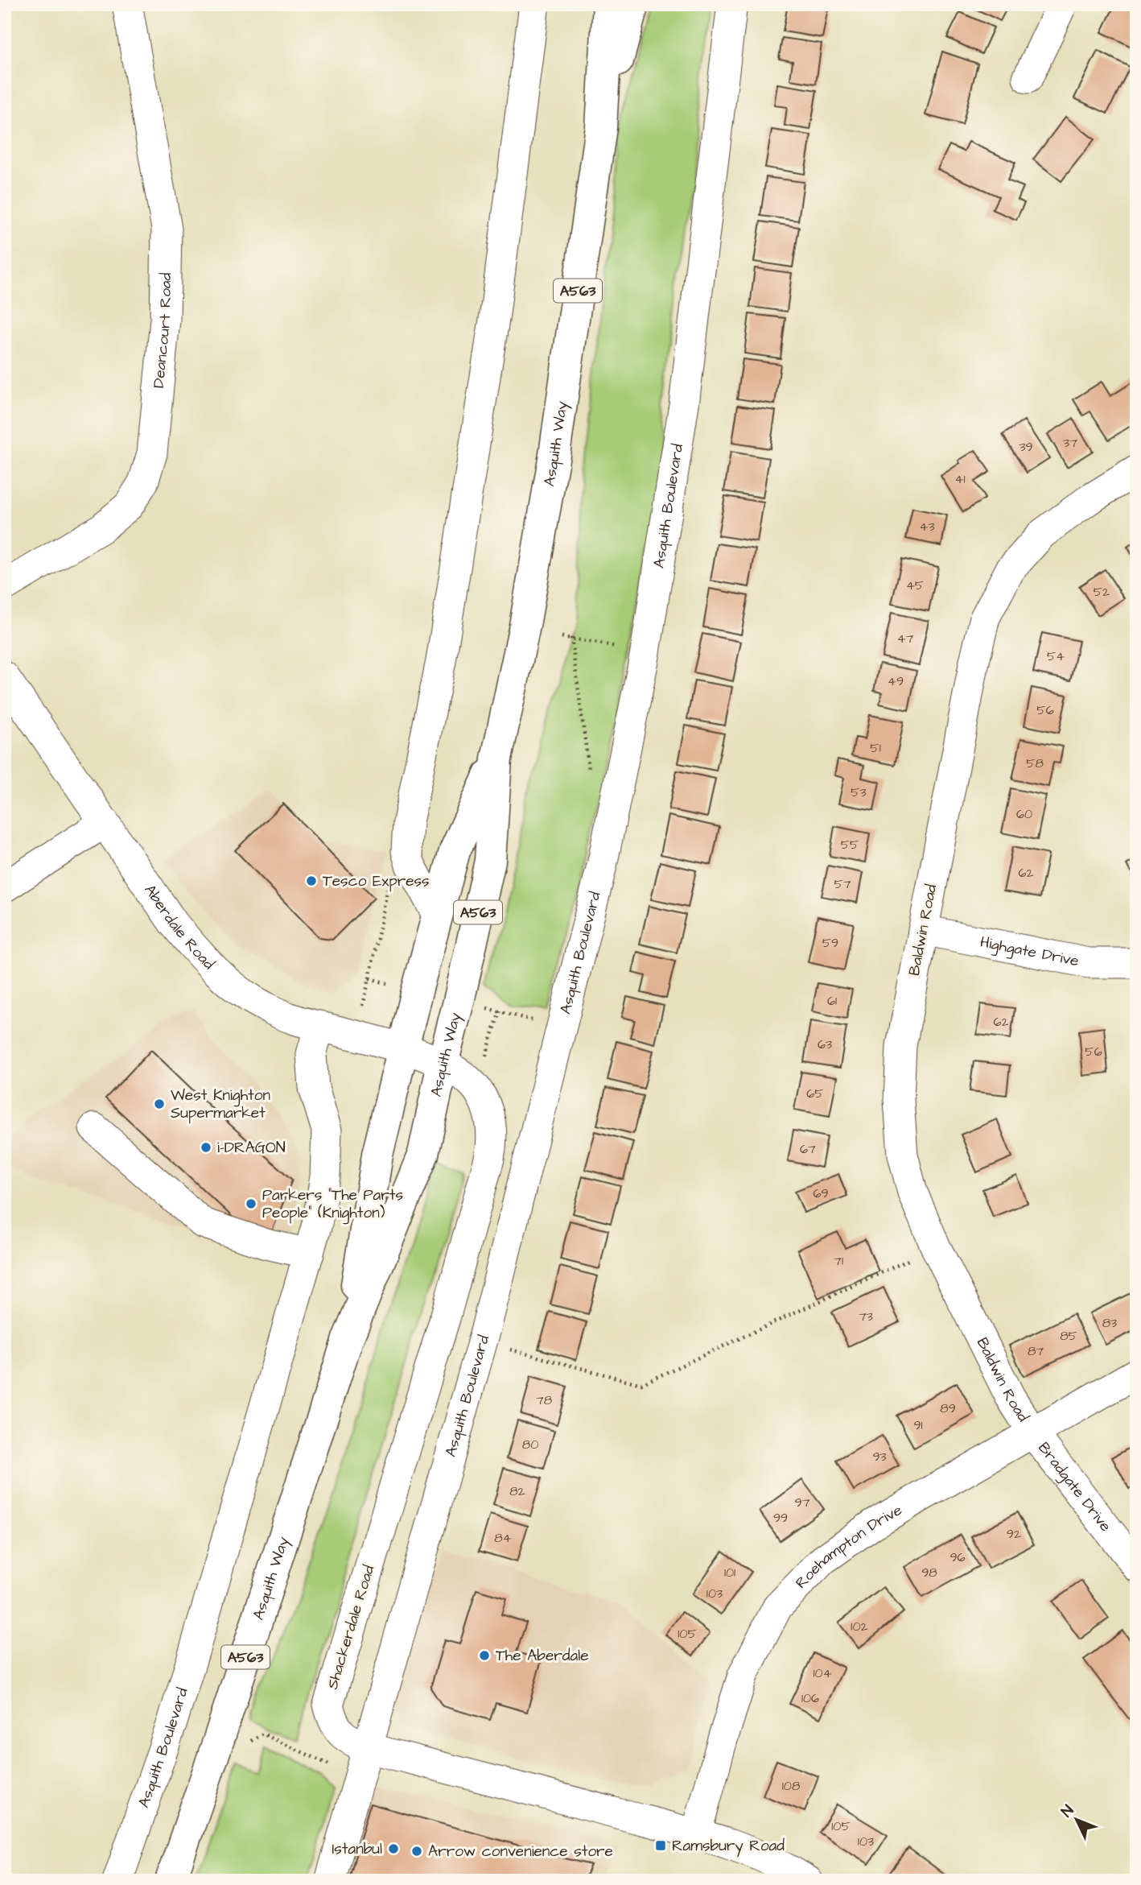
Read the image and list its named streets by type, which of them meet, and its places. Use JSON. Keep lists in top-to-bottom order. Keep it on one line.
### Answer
{"streets":{"highway":["A563","Asquith Way"],"street":["Deancourt Road","Asquith Boulevard","Aberdale Road","Baldwin Road","Highgate Drive","Bradgate Drive","Roehampton Drive","Shackerdale Road"]},"crossings":[["Asquith Way","Aberdale Road"],["Asquith Way","Shackerdale Road"],["Asquith Boulevard","Aberdale Road"],["Asquith Boulevard","Shackerdale Road"],["Aberdale Road","Shackerdale Road"],["Baldwin Road","Highgate Drive"],["Baldwin Road","Bradgate Drive"],["Baldwin Road","Roehampton Drive"],["Bradgate Drive","Roehampton Drive"],["Roehampton Drive","Shackerdale Road"]],"places":{"other":["Tesco Express","West Knighton Supermarket","i-DRAGON","Parkers \"The Parts People\" (Knighton)","The Aberdale","Istanbul","Arrow convenience store"],"transit":["Ramsbury Road"]},"house_numbers":["37","39","41","43","45","52","47","54","49","56","51","58","53","60","55","62","57","59","61","62","63","56","65","67","69","71","73","83","85","87","78","89","91","80","93","82","97","99","92","84","96","101","98","103","102","105","104","106","108","105","103"],"north":"top left"}
